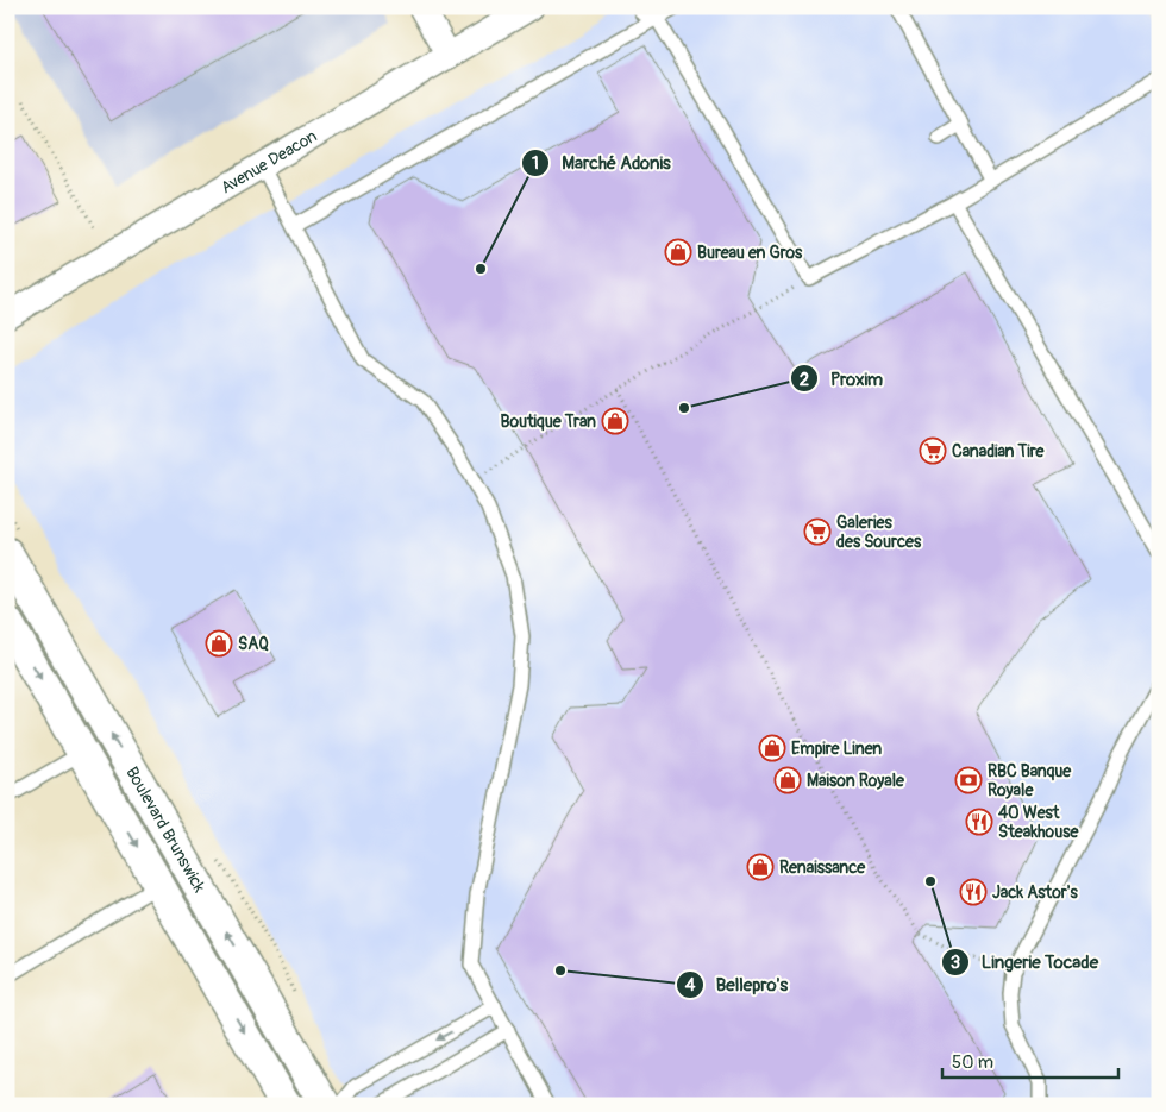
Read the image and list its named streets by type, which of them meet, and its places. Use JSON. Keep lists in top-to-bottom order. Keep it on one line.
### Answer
{"streets":{"street":["Avenue Deacon","Boulevard Brunswick"]},"places":{"shop":["Bureau en Gros","Boutique Tran","SAQ","Empire Linen","Maison Royale","Renaissance"],"other":["Marché Adonis","Proxim","Lingerie Tocade","Bellepro's"],"supermarket":["Canadian Tire","Galeries des Sources"],"bank":["RBC Banque Royale"],"restaurant":["40 West Steakhouse","Jack Astor's"]},"scale_bar":"50 m"}
